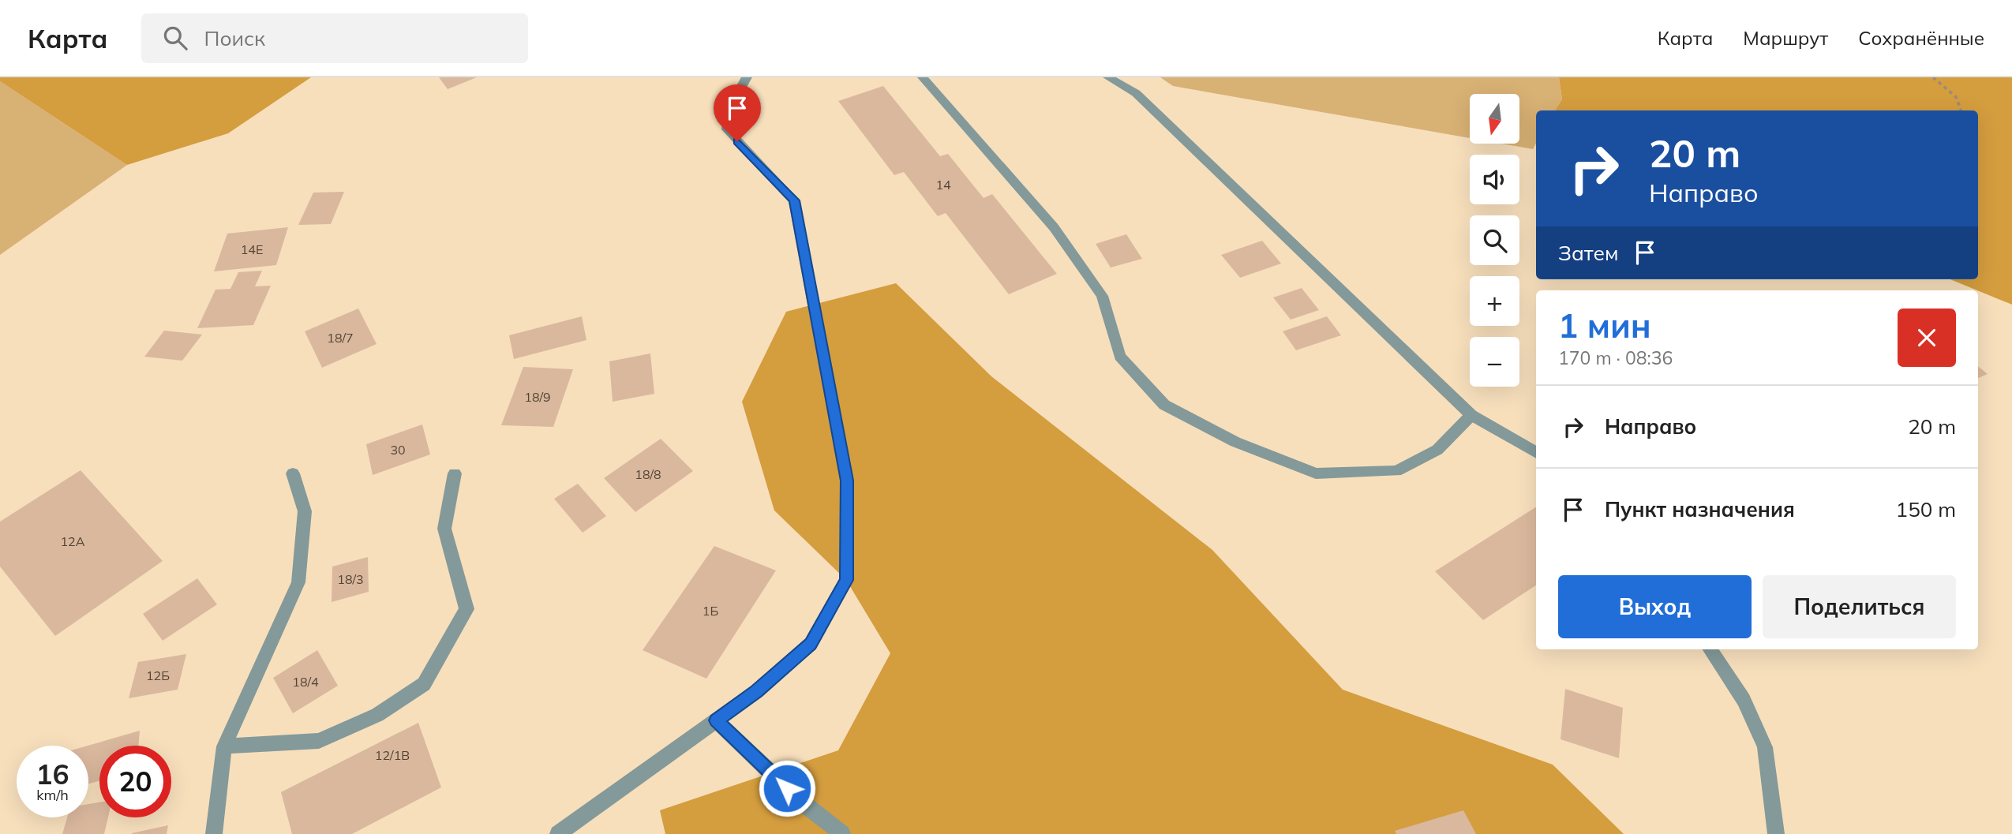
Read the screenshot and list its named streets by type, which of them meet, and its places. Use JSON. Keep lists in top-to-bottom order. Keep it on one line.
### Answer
{"house_numbers":["14","14Е","18/7","18/9","30","18/8","12А","18/3","1Б","12Б","18/4","12/1В"],"north":"bottom","page":{"header":"Карта","search":"Поиск","nav":["Карта","Маршрут","Сохранённые"],"map_buttons":["+","−"],"turn":["20 m","Направо"],"then":"Затем","heading":["1 мин","170 m · 08:36"],"list":[{"name":"Направо","value":"20 m"},{"name":"Пункт назначения","value":"150 m"}],"buttons":["Выход","Поделиться"],"speed":"16 km/h","limit":"20"}}
